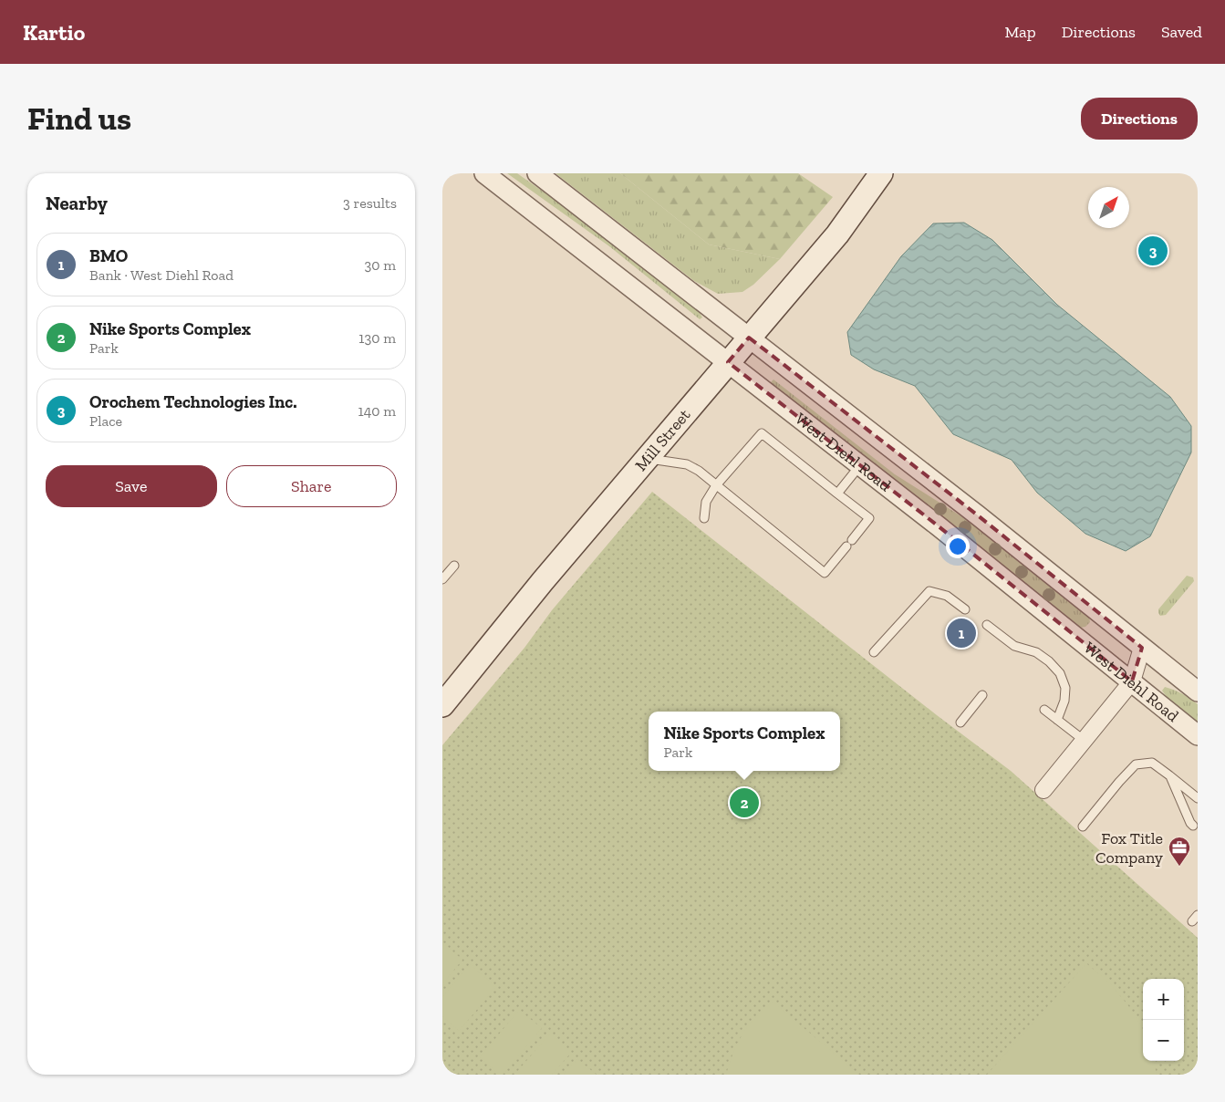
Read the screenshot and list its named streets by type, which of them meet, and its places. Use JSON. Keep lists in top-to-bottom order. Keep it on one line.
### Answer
{"streets":{"main road":["Mill Street"],"street":["West Diehl Road"]},"crossings":[["Mill Street","West Diehl Road"]],"places":{"office":["Fox Title Company"]},"north":"top right","page":{"header":"Kartio","nav":["Map","Directions","Saved"],"buttons":["Directions",["Save","Share"]],"title":"Find us","heading":["Nearby","3 results"],"list":[{"mark":"1","name":"BMO","note":"Bank · West Diehl Road","value":"30 m"},{"mark":"2","name":"Nike Sports Complex","note":"Park","value":"130 m"},{"mark":"3","name":"Orochem Technologies Inc.","note":"Place","value":"140 m"}],"pins":["3","1","2"],"popup":["Nike Sports Complex","Park"],"map_buttons":["+","−"]}}
